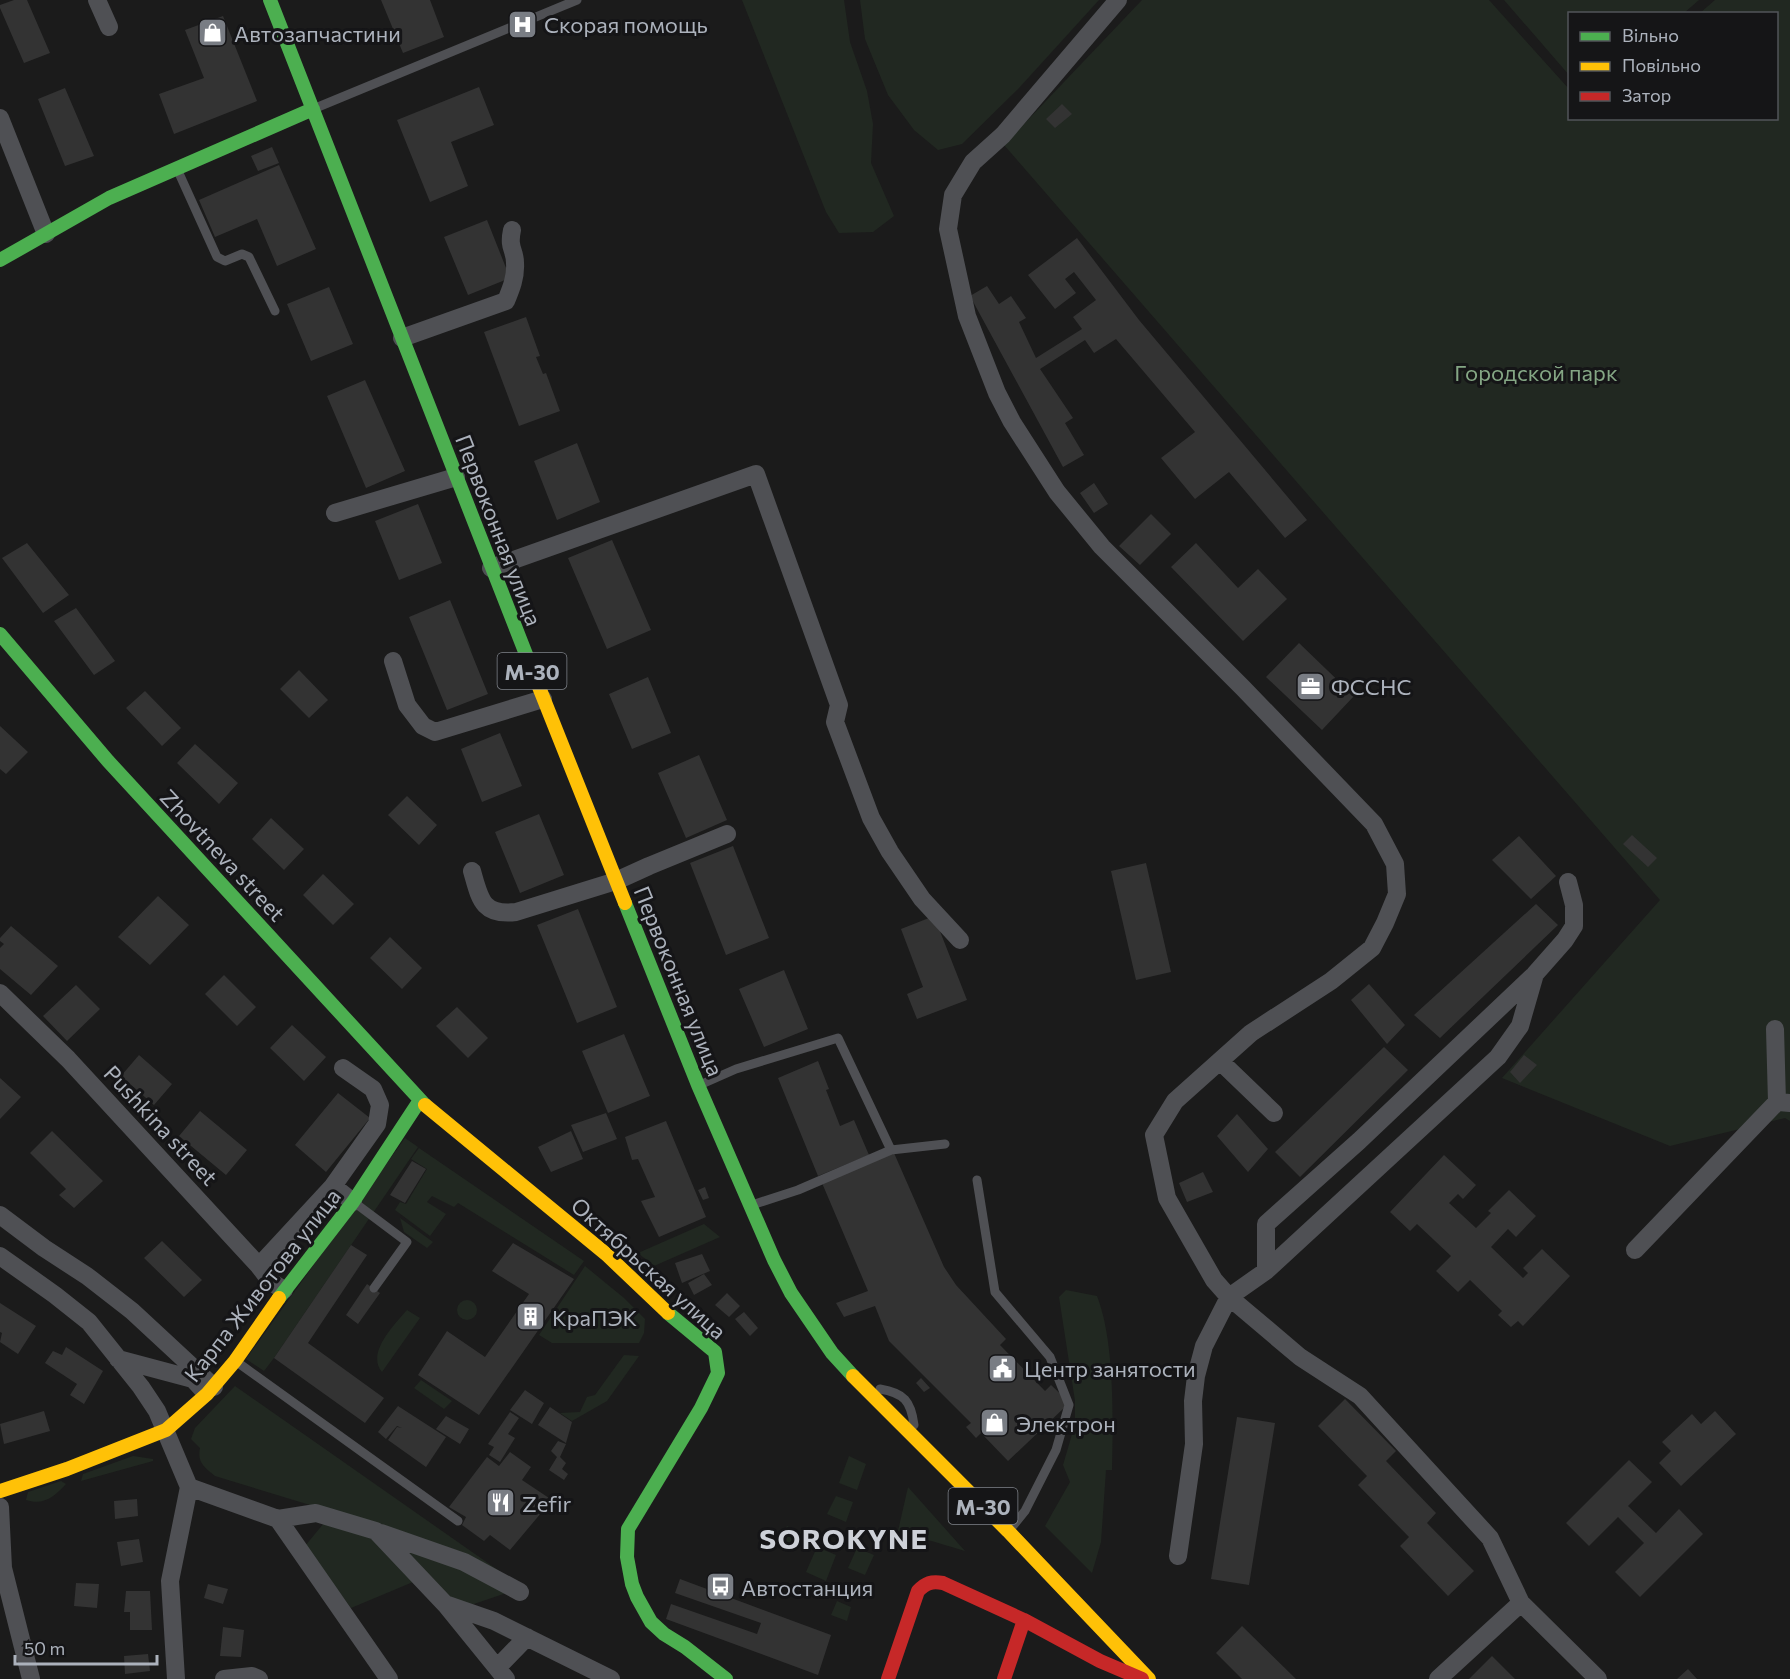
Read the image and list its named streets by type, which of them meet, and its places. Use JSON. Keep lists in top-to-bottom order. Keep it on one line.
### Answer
{"streets":{"main road":["Первоконная улица","М-30","Zhovtneva street","Октябрьская улица","Карпа Животова улица"],"street":["Pushkina street"]},"crossings":[["Первоконная улица","М-30"],["Zhovtneva street","Октябрьская улица"],["Zhovtneva street","Карпа Животова улица"],["Pushkina street","Карпа Животова улица"],["Октябрьская улица","Карпа Животова улица"]],"districts":["SOROKYNE"],"parks":["Городской парк"],"places":{"hospital":["Скорая помощь"],"shop":["Автозапчастини","Электрон"],"office":["ФССНС"],"building":["КраПЭК"],"public building":["Центр занятости"],"restaurant":["Zefir"],"bus stop":["Автостанция"]},"legend":["Вільно","Повільно","Затор"],"scale_bar":"50 m"}
